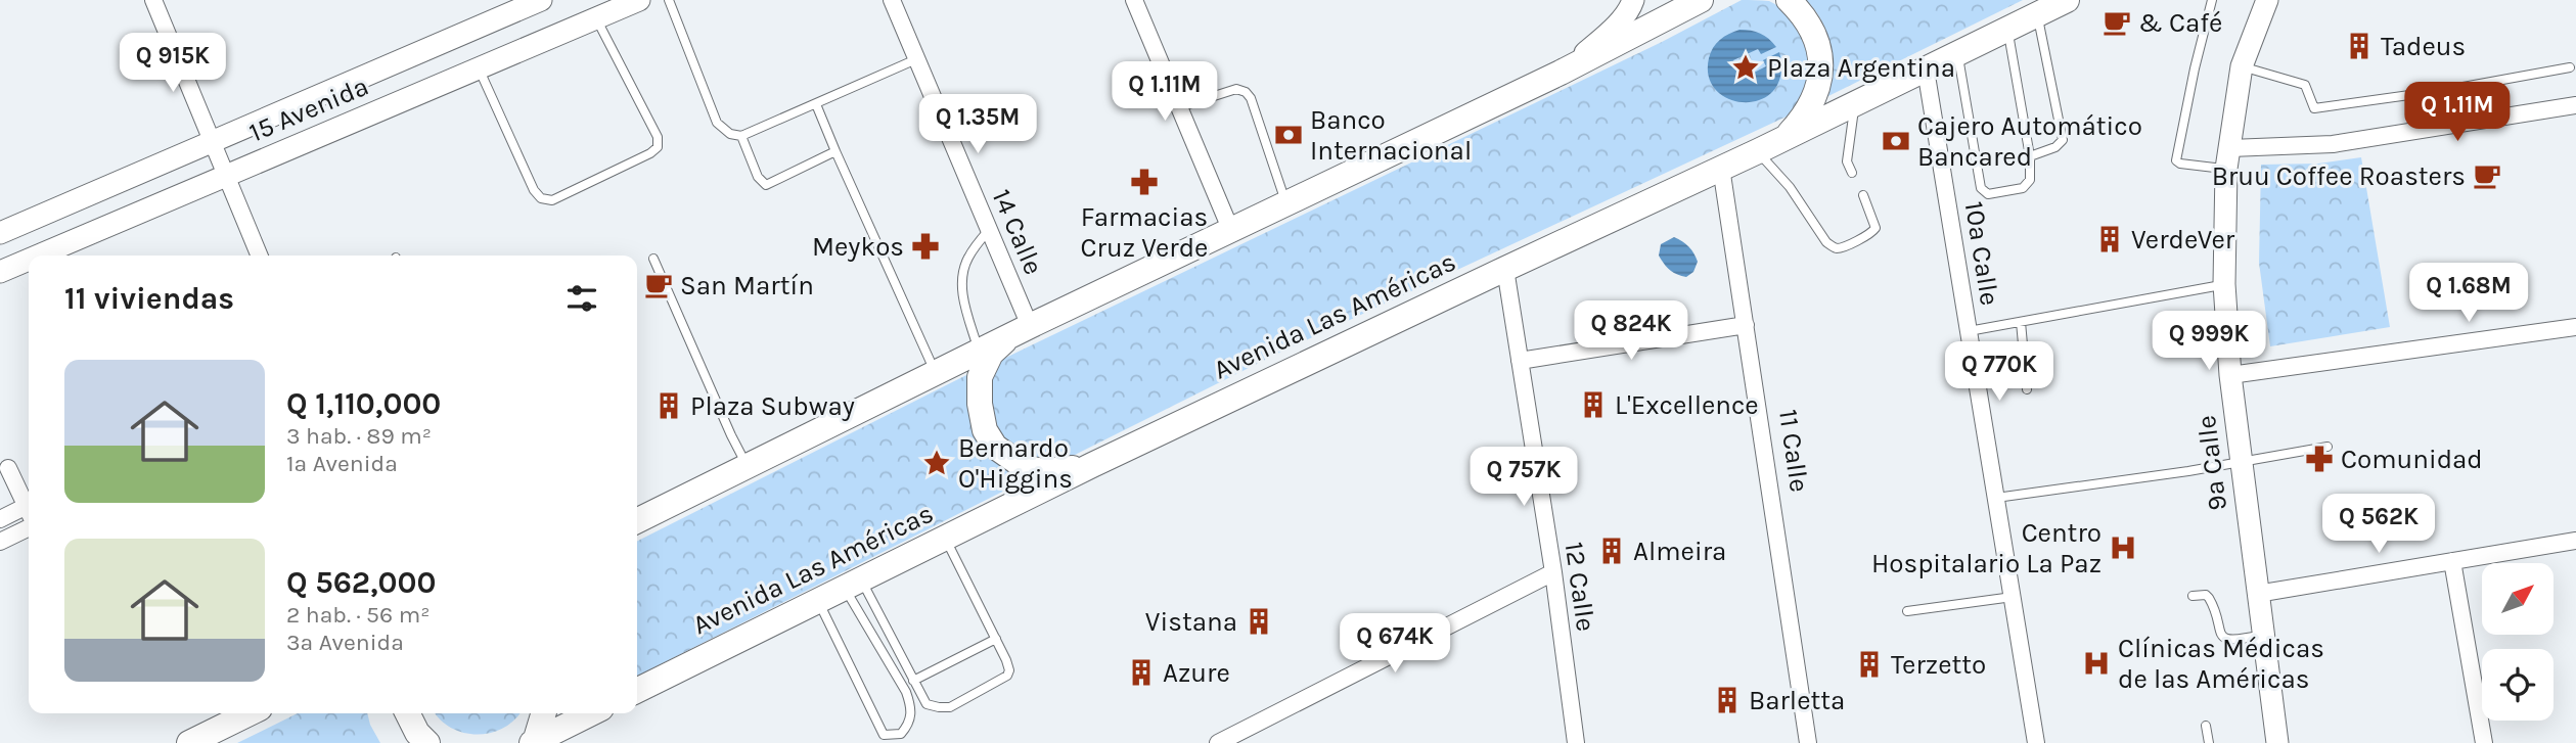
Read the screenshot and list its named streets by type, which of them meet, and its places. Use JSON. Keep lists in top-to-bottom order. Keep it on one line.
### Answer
{"streets":{"main road":["Avenida Las Américas"],"street":["15 Avenida","14 Calle","10a Calle","11 Calle","9a Calle","12 Calle"]},"crossings":[["10a Calle","Avenida Las Américas"],["Avenida Las Américas","11 Calle"],["Avenida Las Américas","12 Calle"]],"places":{"cafe":["& Café","Bruu Coffee Roasters","San Martín"],"building":["Tadeus","VerdeVer","L'Excellence","Plaza Subway","Almeira","Vistana","Terzetto","Azure","Barletta"],"place":["Plaza Argentina","Bernardo O'Higgins"],"bank":["Banco Internacional","Cajero Automático Bancared"],"pharmacy":["Farmacias Cruz Verde","Meykos","Comunidad"],"hospital":["Centro Hospitalario La Paz","Clínicas Médicas de las Américas"]},"north":"top right","page":{"price":["Q 915K","Q 1.11M","Q 1.11M","Q 1.35M","Q 1.68M","Q 824K","Q 999K","Q 770K","Q 757K","Q 562K","Q 674K"],"heading":"11 viviendas","list":[{"name":"Q 1,110,000","note":"3 hab. · 89 m² · 1a Avenida"},{"name":"Q 562,000","note":"2 hab. · 56 m² · 3a Avenida"}]}}
